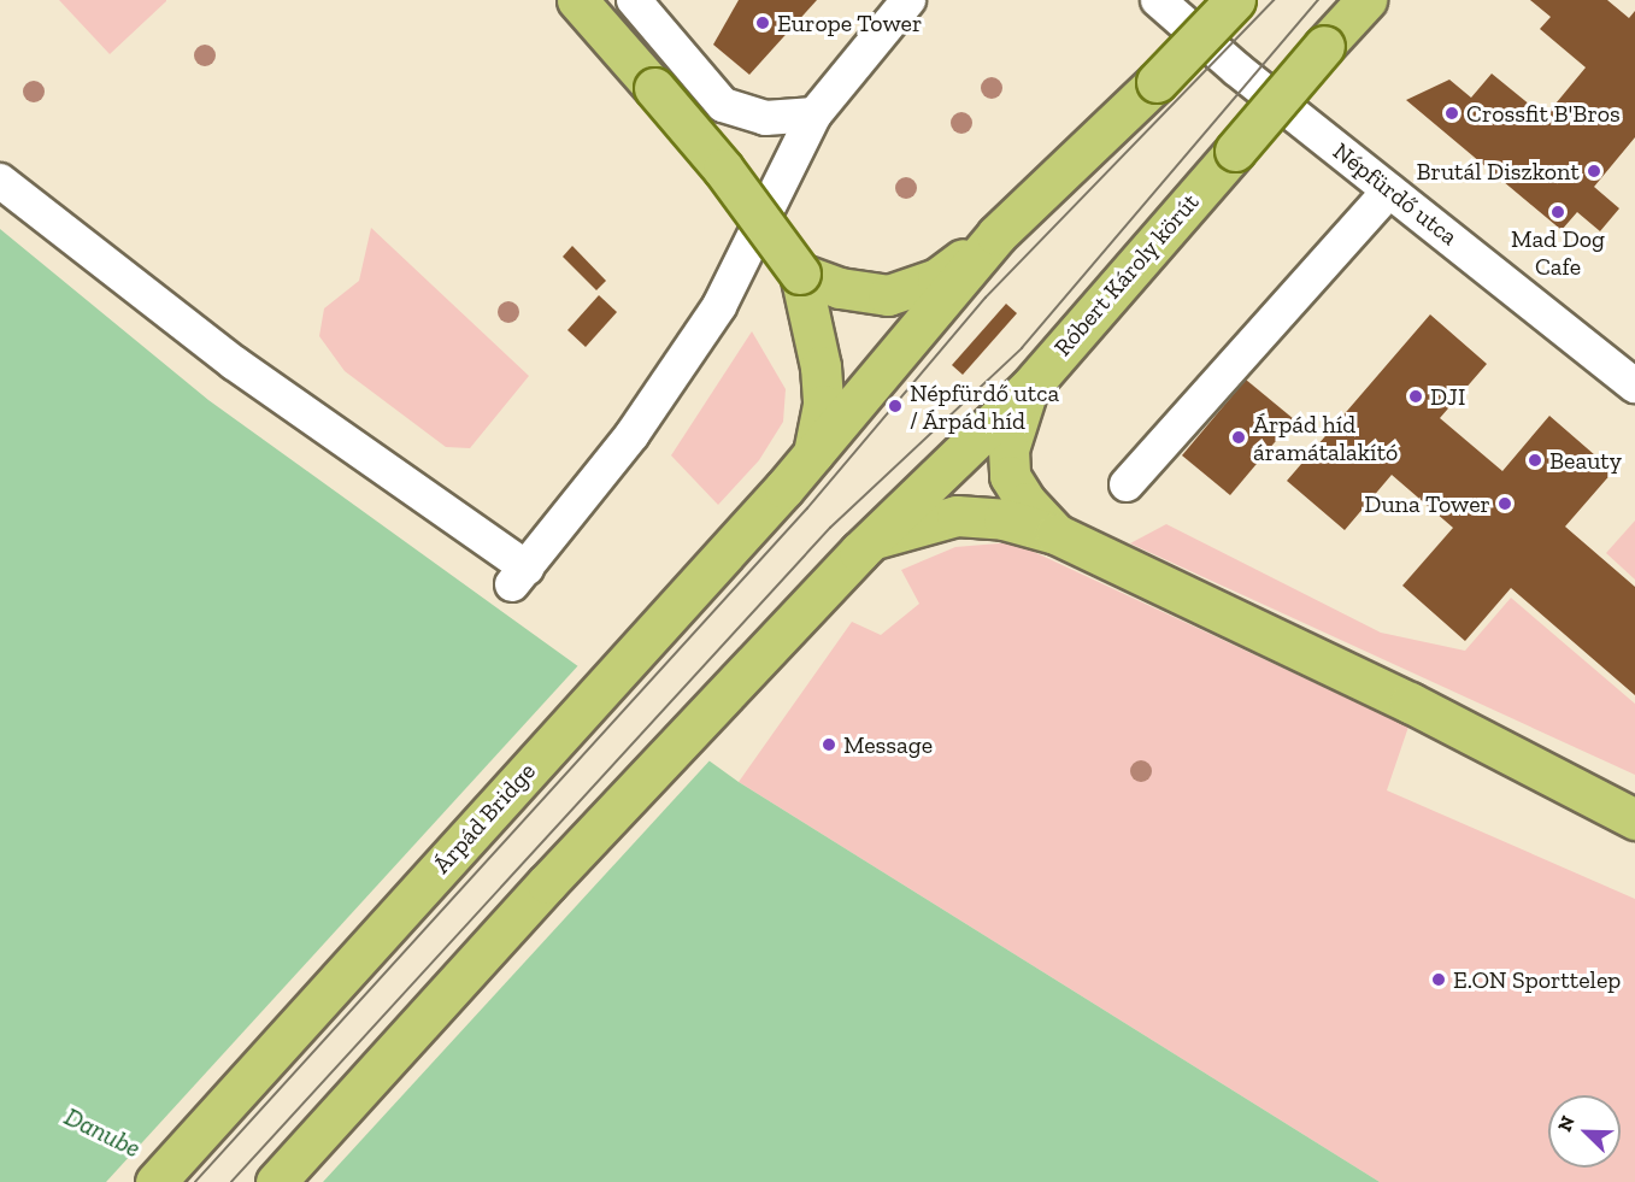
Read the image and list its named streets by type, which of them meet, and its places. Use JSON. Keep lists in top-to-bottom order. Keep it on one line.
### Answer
{"streets":{"main road":["Róbert Károly körút","Árpád Bridge"],"street":["Népfürdő utca"]},"water":["Danube"],"places":["Europe Tower","Crossfit B'Bros","Brutál Diszkont","Mad Dog Cafe","DJI","Népfürdő utca / Árpád híd","Árpád híd áramátalakító","Beauty","Duna Tower","Message","E.ON Sporttelep"],"north":"top left"}
